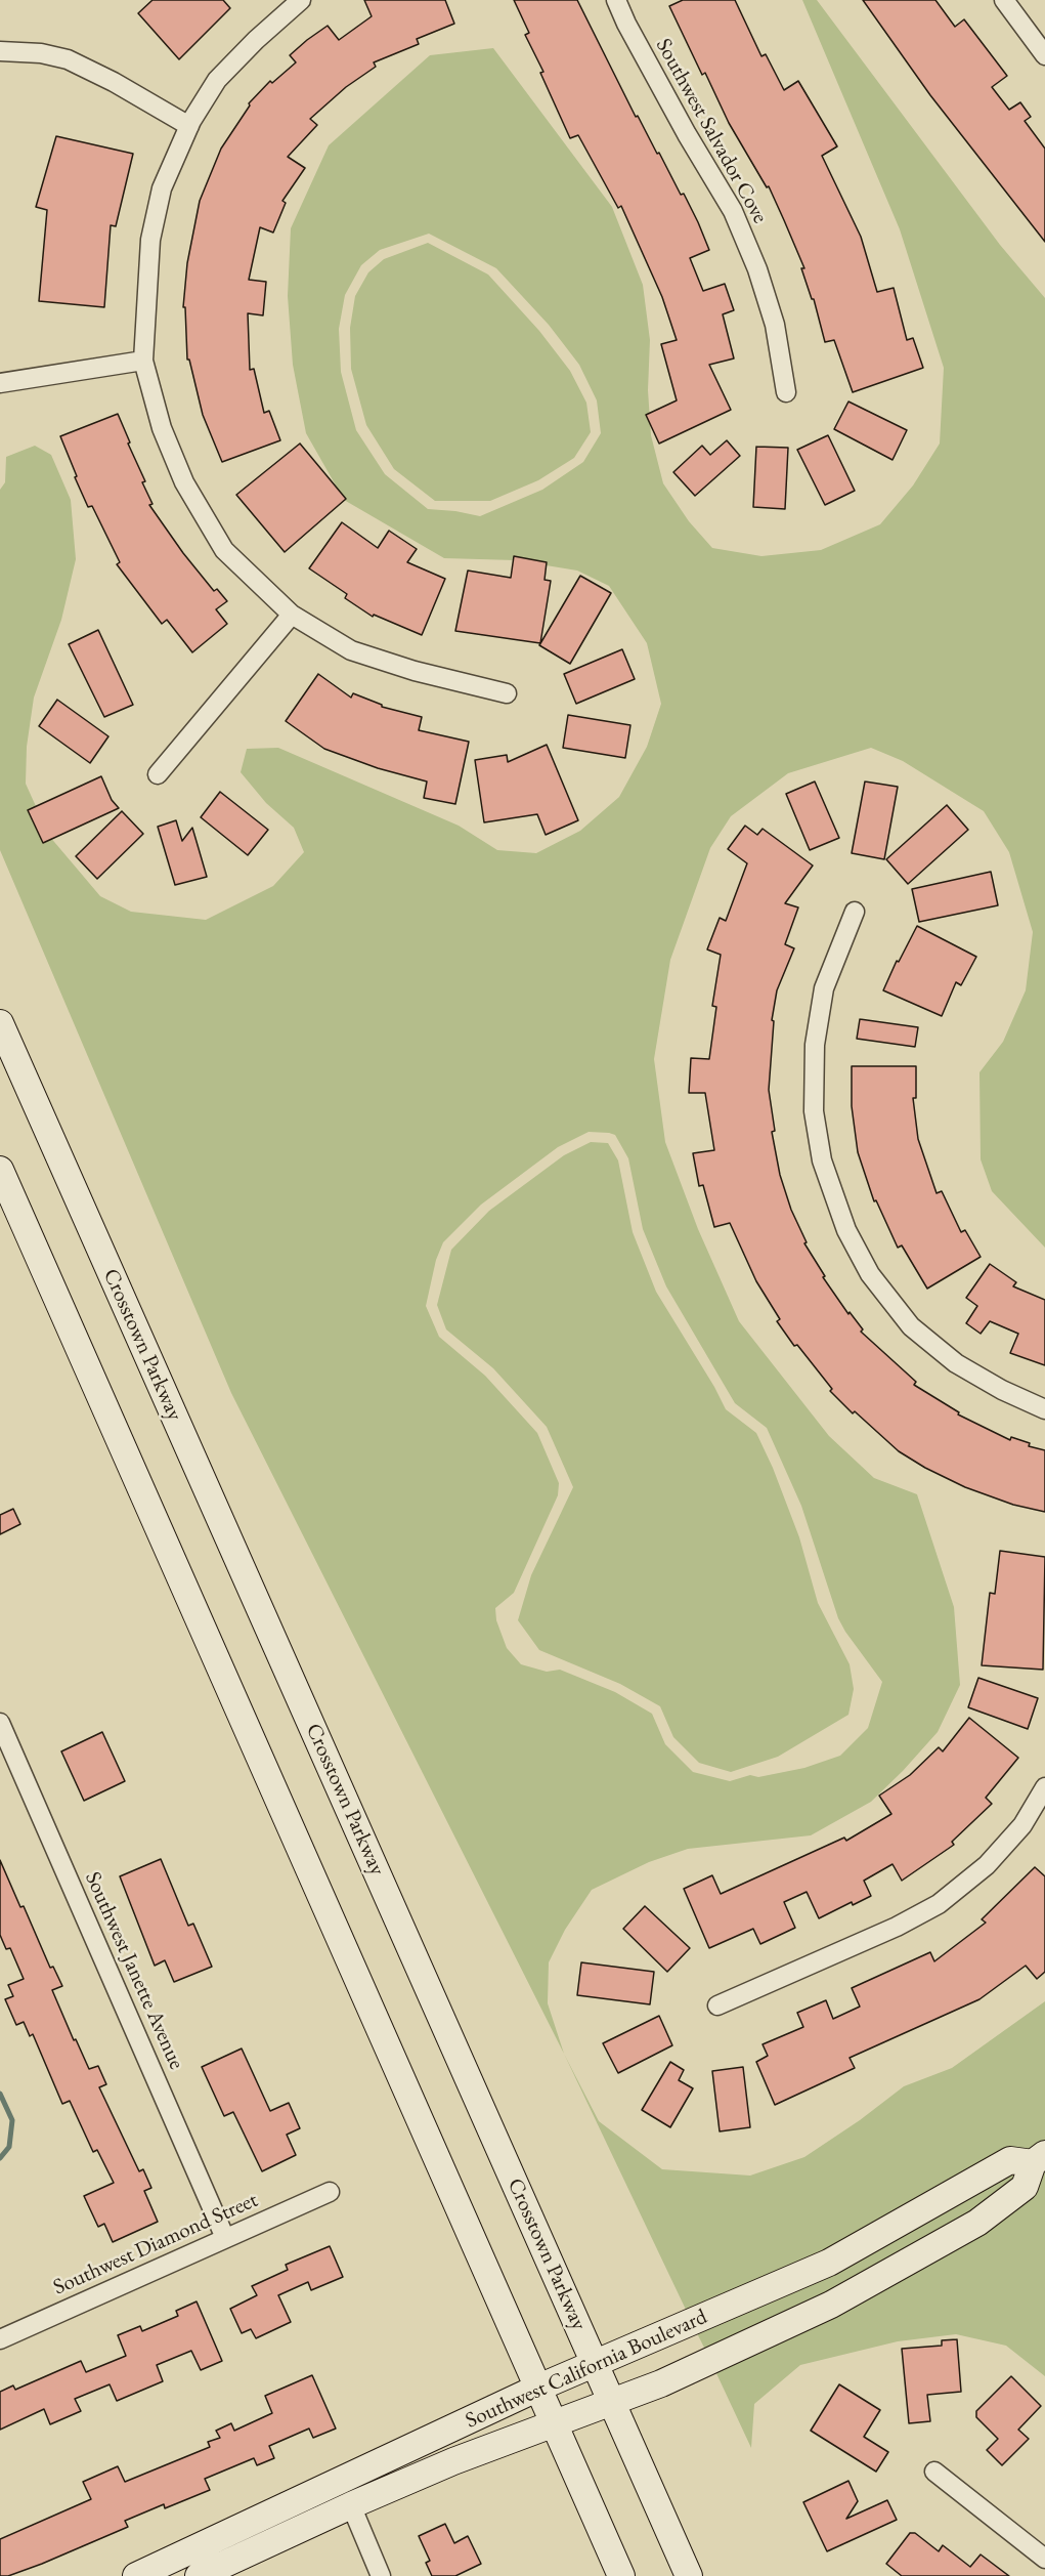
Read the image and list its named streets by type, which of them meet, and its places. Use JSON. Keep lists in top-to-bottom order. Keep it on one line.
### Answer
{"streets":{"main road":["Crosstown Parkway","Southwest California Boulevard"],"street":["Southwest Salvador Cove","Southwest Janette Avenue","Southwest Diamond Street"]},"crossings":[["Crosstown Parkway","Southwest California Boulevard"],["Southwest Janette Avenue","Southwest Diamond Street"]]}
